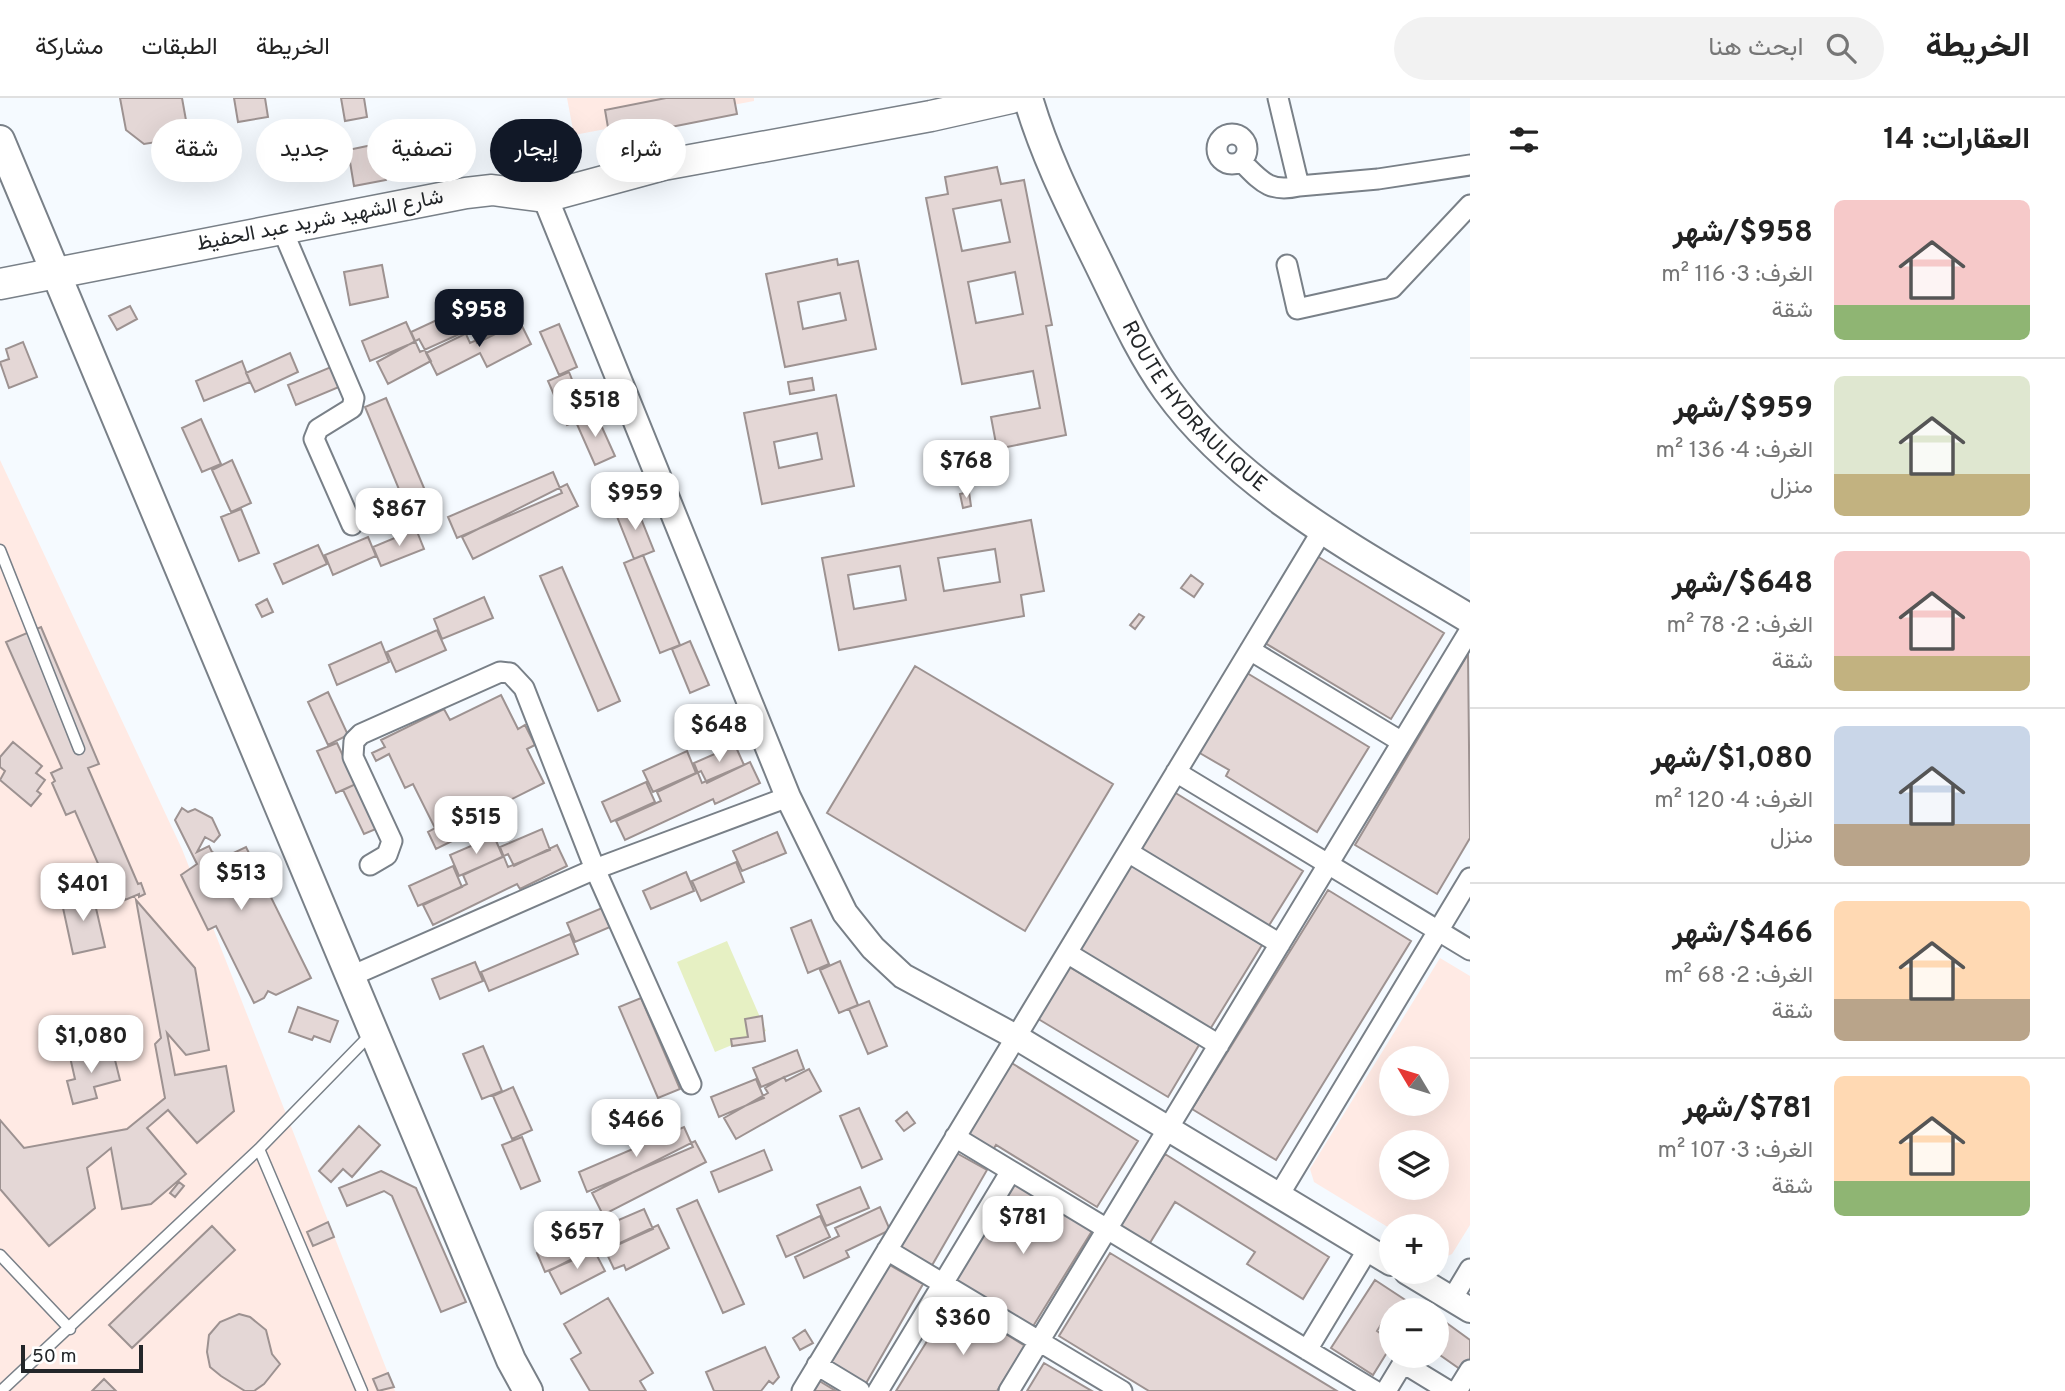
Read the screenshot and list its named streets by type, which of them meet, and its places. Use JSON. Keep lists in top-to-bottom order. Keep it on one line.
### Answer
{"streets":{"main road":["شارع الشهيد شريد عبد الحفيظ","ROUTE HYDRAULIQUE"]},"scale_bar":"50 m","north":"top left","page":{"header":"الخريطة","search":"ابحث هنا","nav":["الخريطة","الطبقات","مشاركة"],"heading":"العقارات: 14","chip":["شراء","إيجار","تصفية","جديد","شقة"],"list":[{"name":"$958/شهر","note":"الغرف: 3 · 116 m² · شقة"},{"name":"$959/شهر","note":"الغرف: 4 · 136 m² · منزل"},{"name":"$648/شهر","note":"الغرف: 2 · 78 m² · شقة"},{"name":"$1,080/شهر","note":"الغرف: 4 · 120 m² · منزل"},{"name":"$466/شهر","note":"الغرف: 2 · 68 m² · شقة"},{"name":"$781/شهر","note":"الغرف: 3 · 107 m² · شقة"}],"price":["$958","$518","$768","$959","$867","$648","$515","$513","$401","$1,080","$466","$781","$657","$360"],"map_buttons":["+","−"],"scale":"50 m"}}
